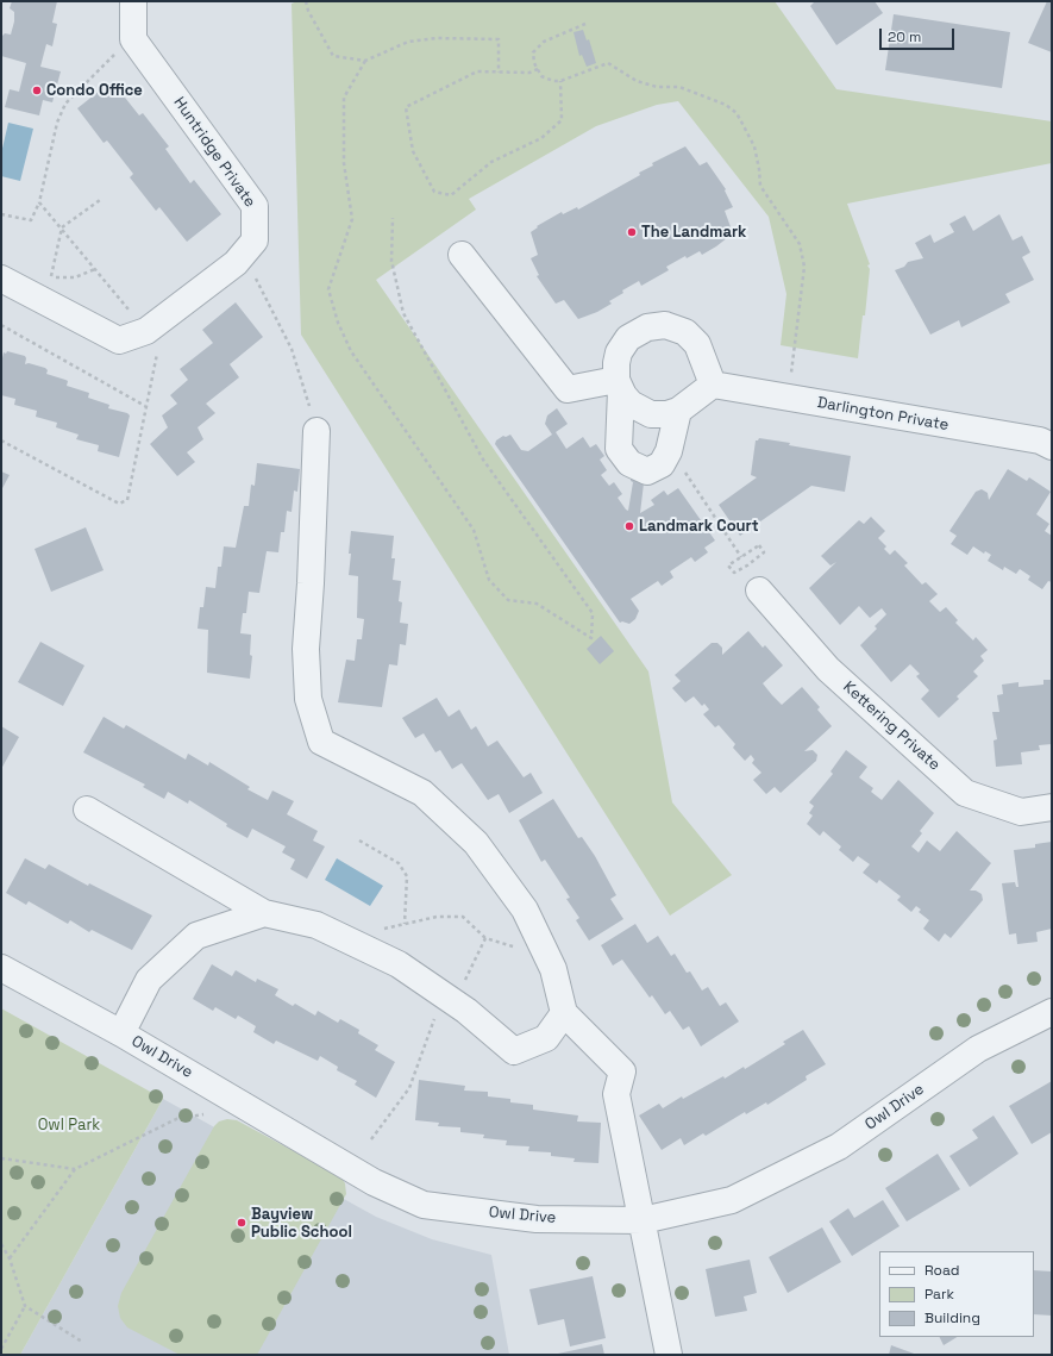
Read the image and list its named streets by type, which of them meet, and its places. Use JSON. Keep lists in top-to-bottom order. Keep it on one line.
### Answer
{"streets":{"street":["Huntridge Private","Darlington Private","Kettering Private","Owl Drive"]},"parks":["Owl Park"],"places":["Condo Office","The Landmark","Landmark Court","Bayview Public School"],"legend":["Road","Park","Building"],"scale_bar":"20 m"}
